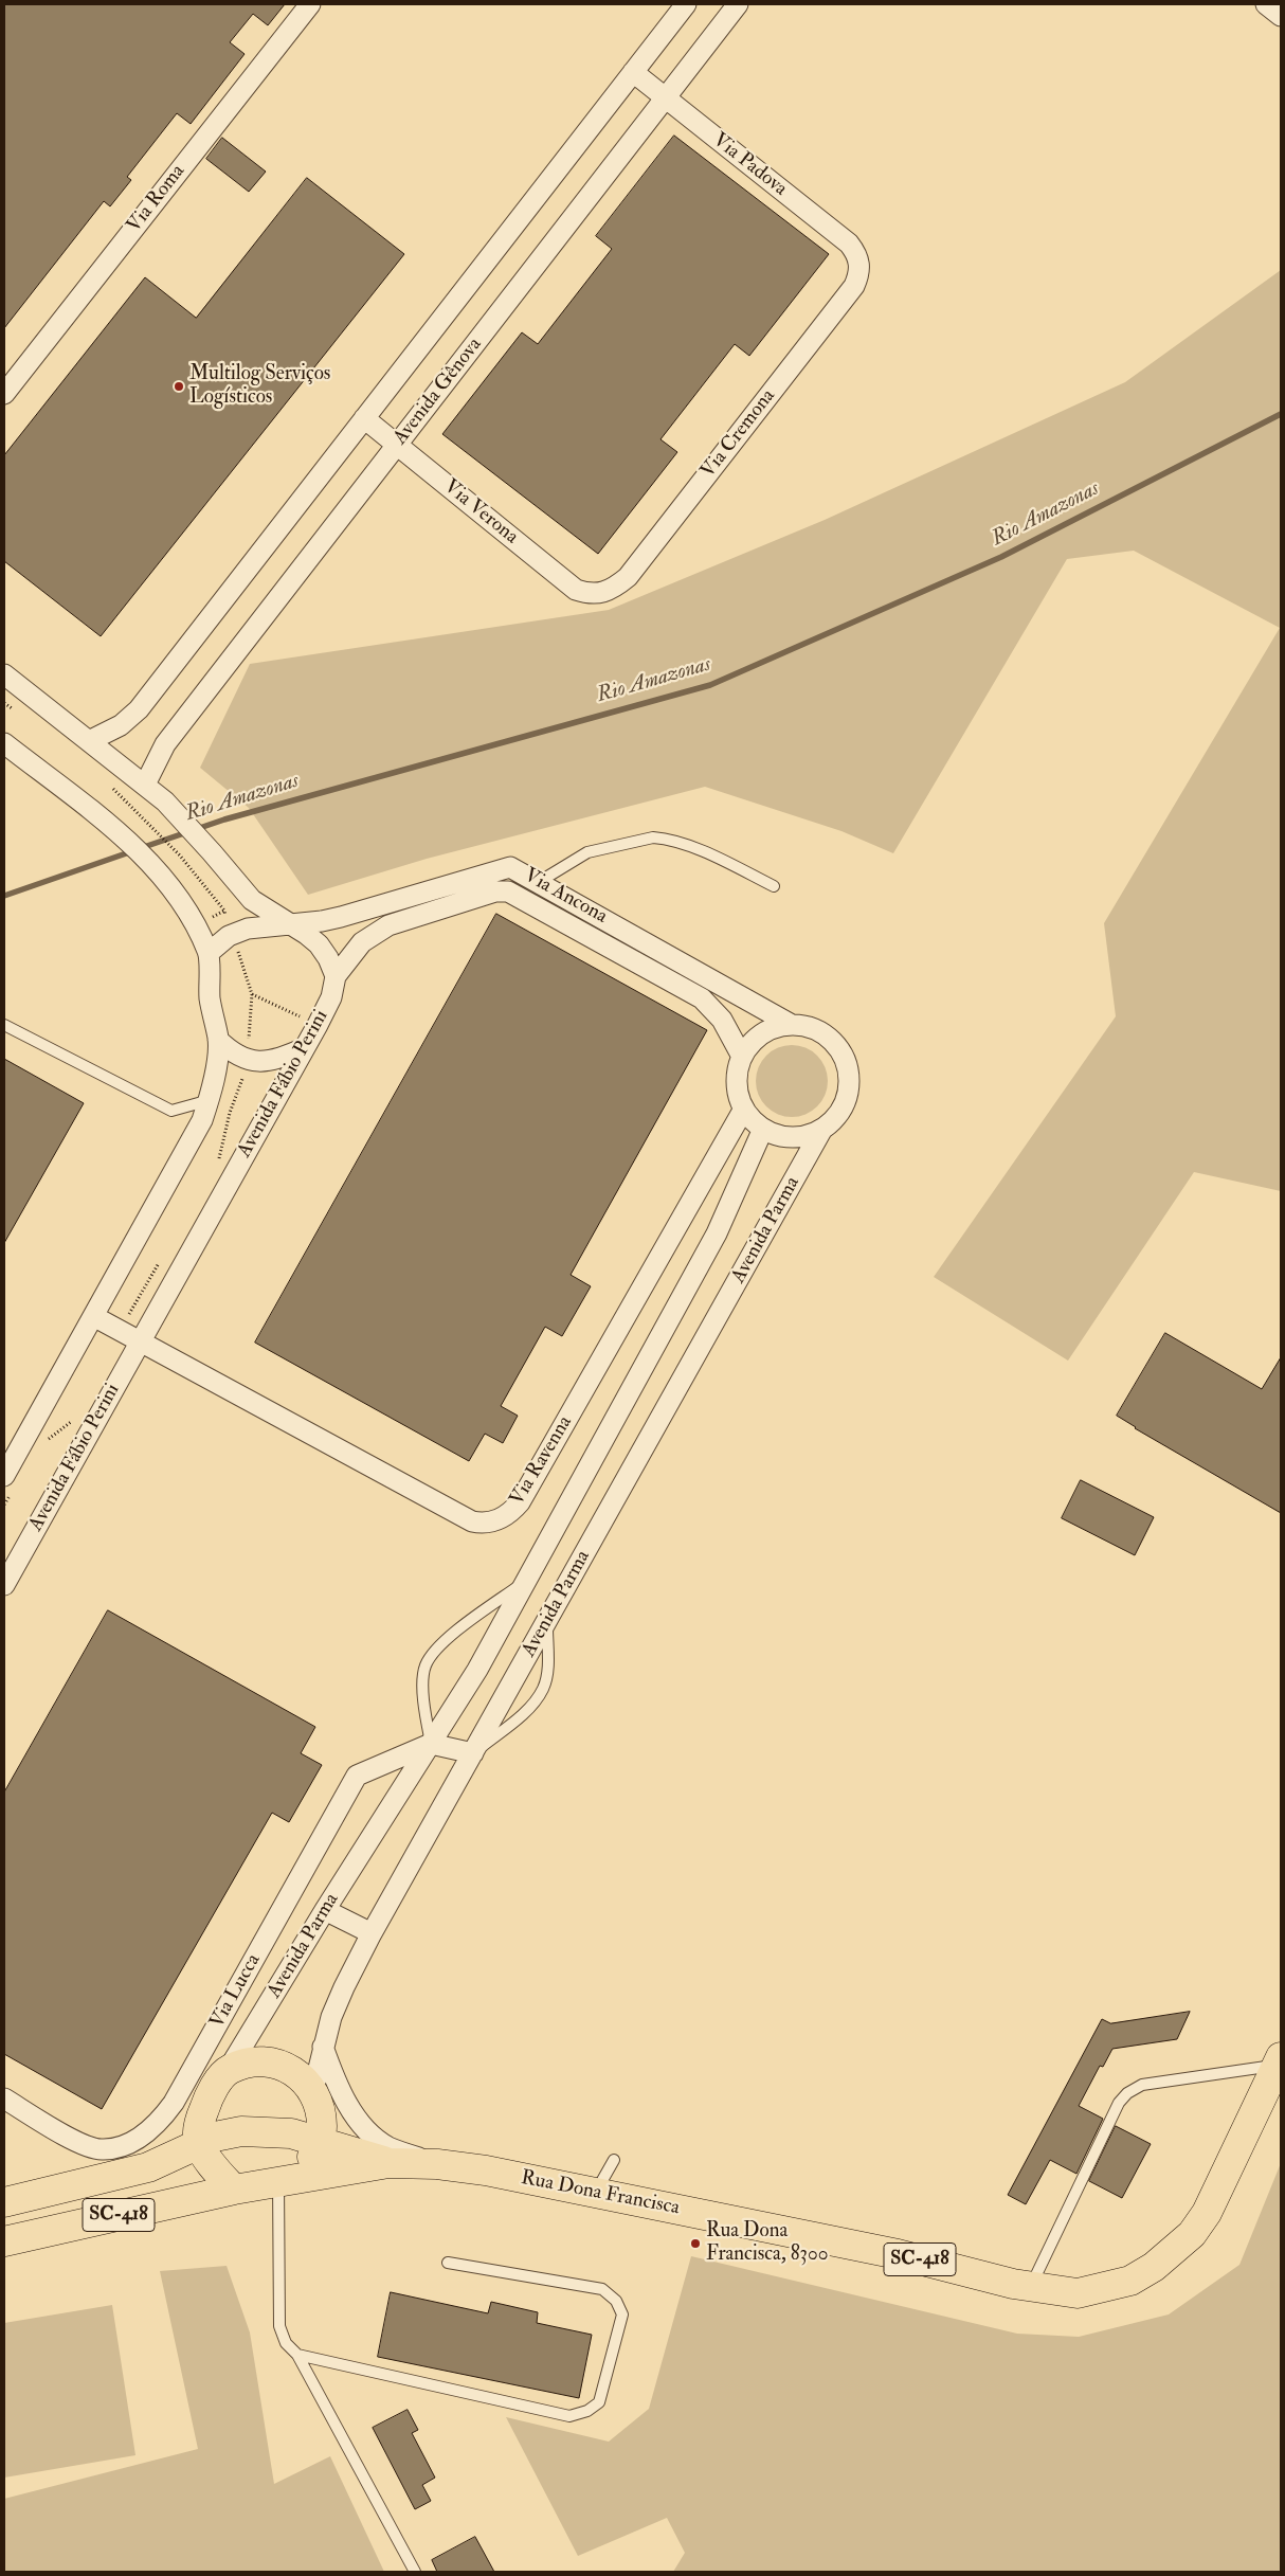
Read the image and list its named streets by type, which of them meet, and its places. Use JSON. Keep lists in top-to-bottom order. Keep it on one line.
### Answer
{"streets":{"main road":["Rua Dona Francisca","SC-418"],"street":["Via Padova","Via Roma","Avenida Gênova","Via Cremona","Via Verona","Via Ancona","Avenida Fábio Perini","Avenida Parma","Via Ravenna","Via Lucca"]},"crossings":[["Via Padova","Avenida Gênova"],["Via Padova","Via Cremona"],["Avenida Gênova","Via Verona"],["Via Cremona","Via Verona"],["Via Ancona","Avenida Fábio Perini"],["Via Ancona","Avenida Parma"],["Via Ancona","Via Ravenna"],["Avenida Fábio Perini","Via Ravenna"],["Avenida Parma","Via Ravenna"],["Avenida Parma","Via Lucca"]],"water":["Rio Amazonas"],"places":["Multilog Serviços Logísticos","Rua Dona Francisca, 8300"]}
